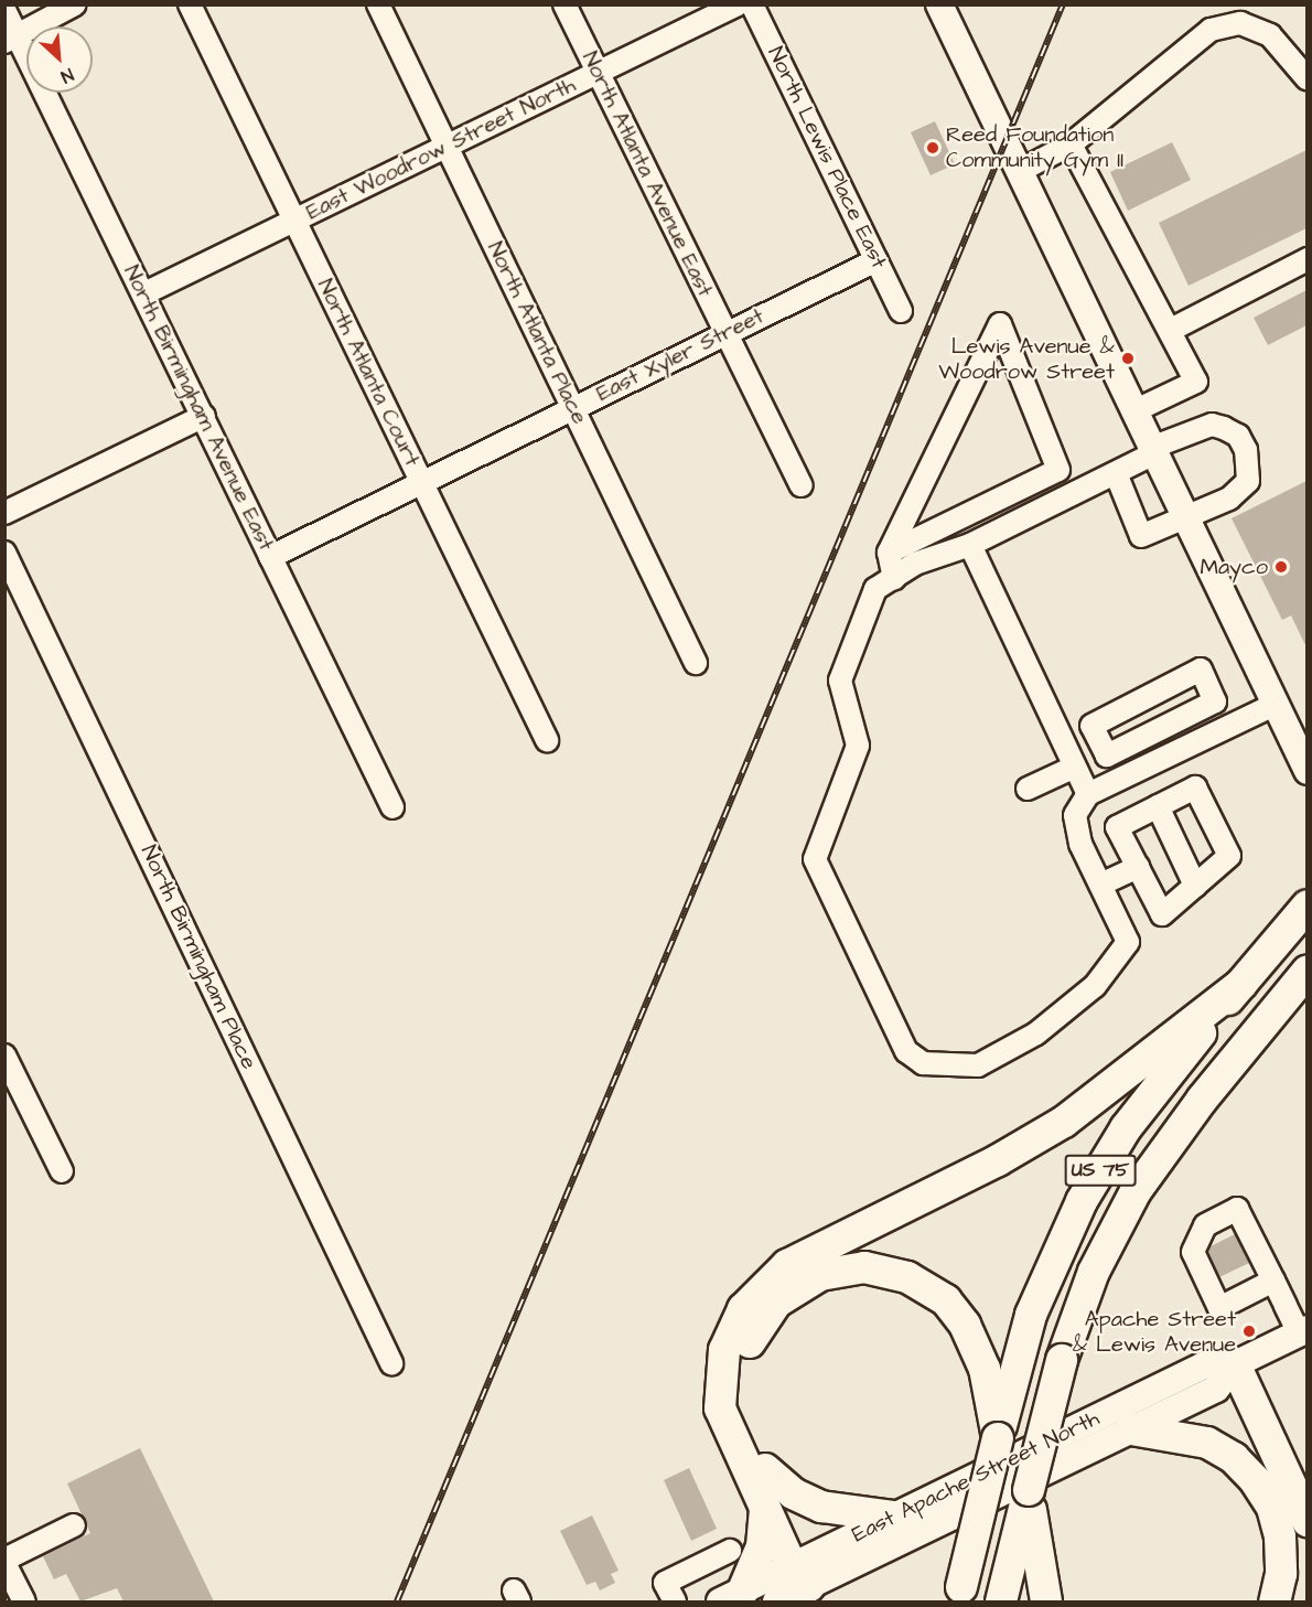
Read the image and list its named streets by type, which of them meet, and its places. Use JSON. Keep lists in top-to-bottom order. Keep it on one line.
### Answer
{"streets":{"highway":["US 75"],"main road":["East Apache Street North"],"street":["East Woodrow Street North","North Lewis Place East","North Atlanta Avenue East","North Atlanta Place","East Xyler Street","North Atlanta Court","North Birmingham Avenue East","North Birmingham Place"]},"crossings":[["East Woodrow Street North","North Atlanta Avenue East"],["East Woodrow Street North","North Atlanta Place"],["East Woodrow Street North","North Atlanta Court"],["East Woodrow Street North","North Birmingham Avenue East"],["North Lewis Place East","East Xyler Street"],["North Atlanta Avenue East","East Xyler Street"],["North Atlanta Place","East Xyler Street"],["East Xyler Street","North Atlanta Court"],["East Xyler Street","North Birmingham Avenue East"]],"places":["Reed Foundation Community Gym II","Lewis Avenue & Woodrow Street","Mayco","Apache Street & Lewis Avenue"],"north":"bottom right"}
